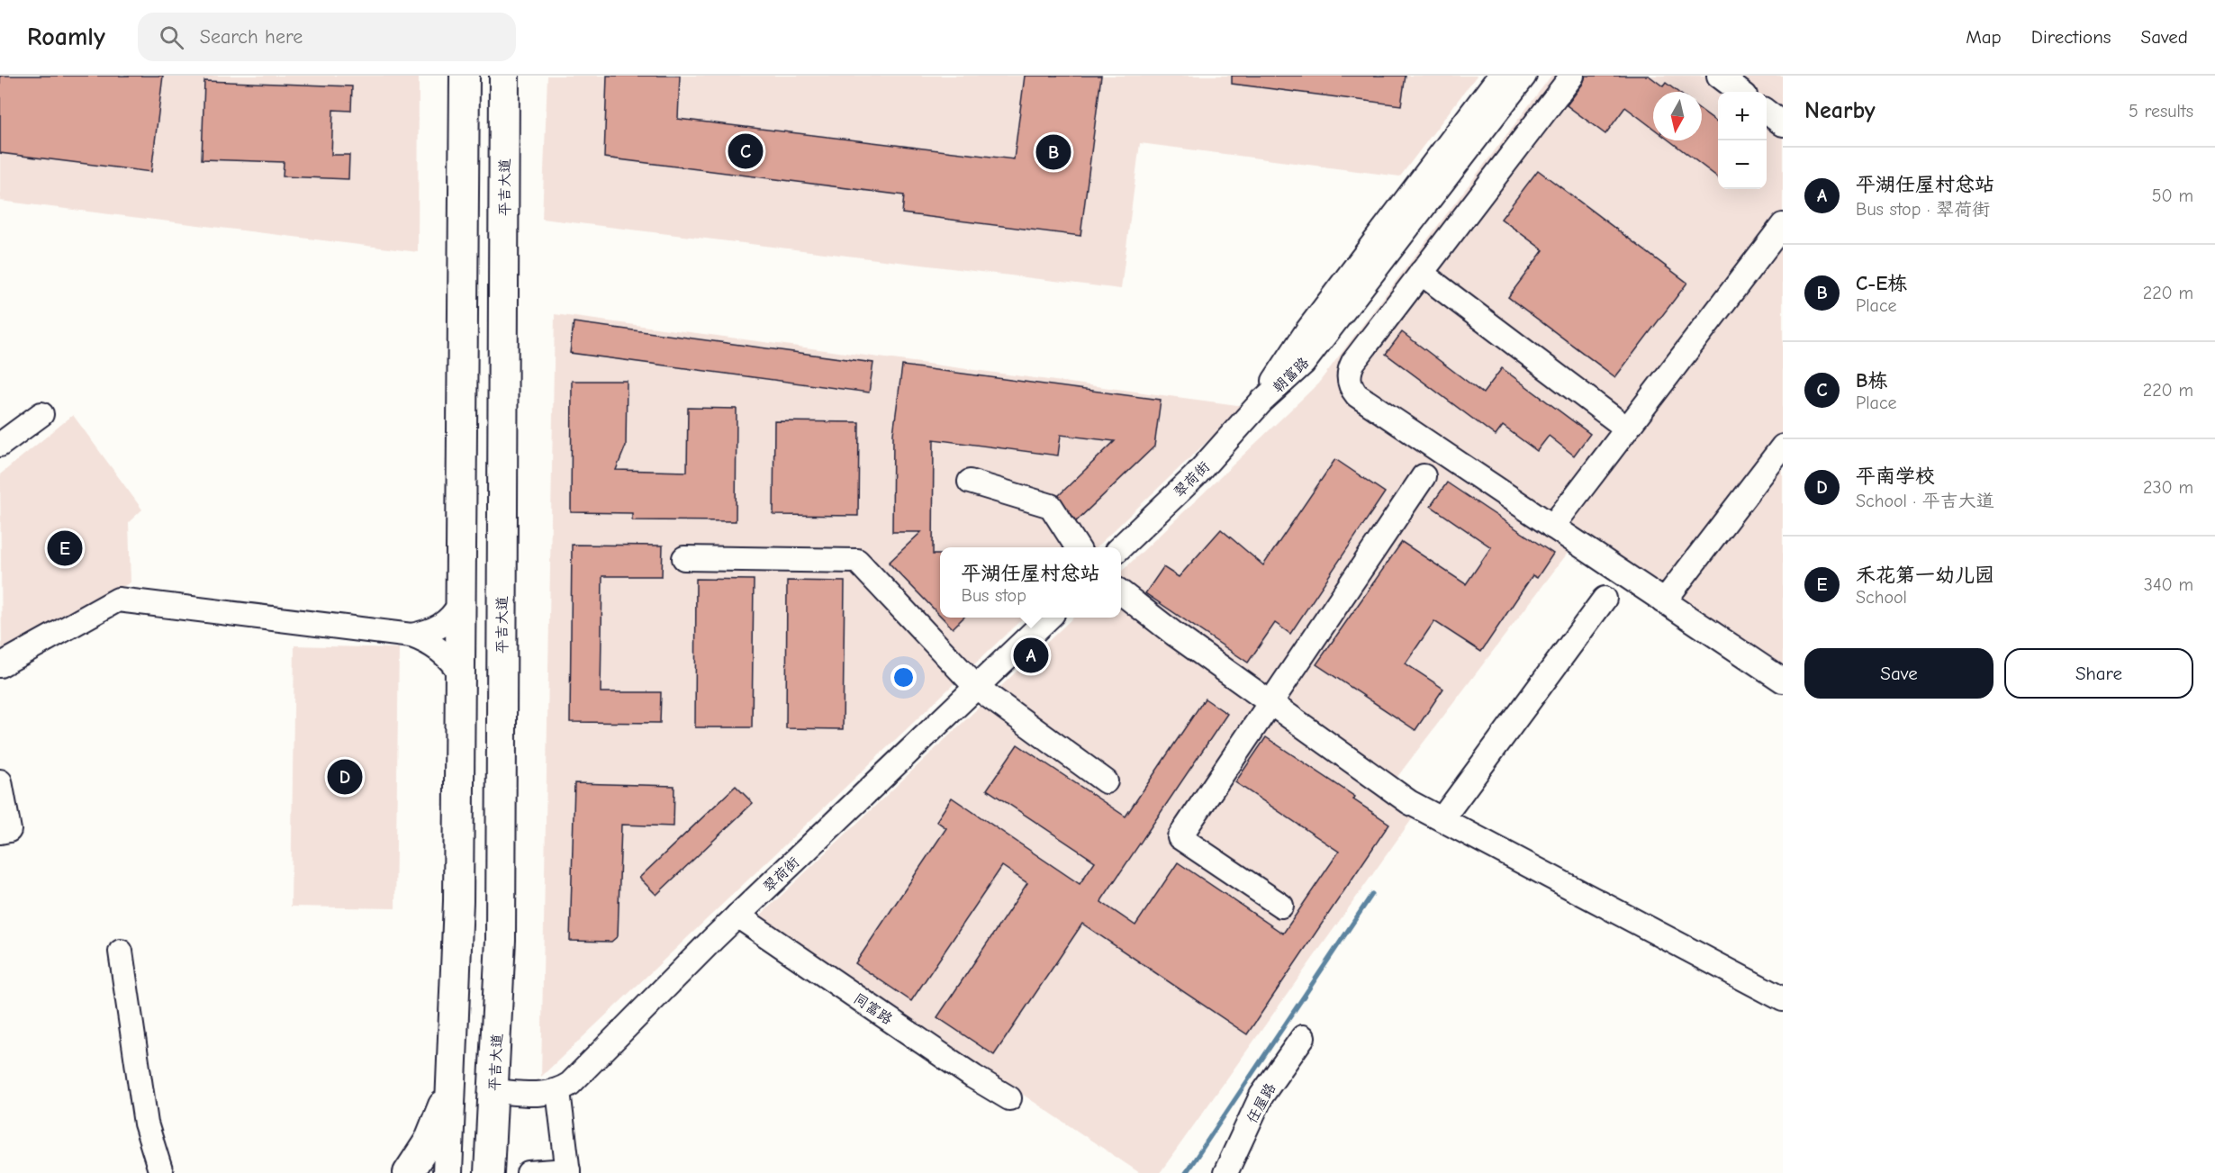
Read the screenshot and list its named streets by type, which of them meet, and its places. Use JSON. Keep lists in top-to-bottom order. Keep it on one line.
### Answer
{"streets":{"main road":["平吉大道"],"street":["朝富路","翠荷街","同富路","任屋路"]},"crossings":[["朝富路","翠荷街"],["翠荷街","同富路"]],"north":"bottom","page":{"header":"Roamly","search":"Search here","nav":["Map","Directions","Saved"],"heading":["Nearby","5 results"],"map_buttons":["+","−"],"pins":["C","B","E","A","D"],"list":[{"mark":"A","name":"平湖任屋村总站","note":"Bus stop · 翠荷街","value":"50 m"},{"mark":"B","name":"C-E栋","note":"Place","value":"220 m"},{"mark":"C","name":"B栋","note":"Place","value":"220 m"},{"mark":"D","name":"平南学校","note":"School · 平吉大道","value":"230 m"},{"mark":"E","name":"禾花第一幼儿园","note":"School","value":"340 m"}],"popup":["平湖任屋村总站","Bus stop"],"buttons":["Save","Share"]}}
